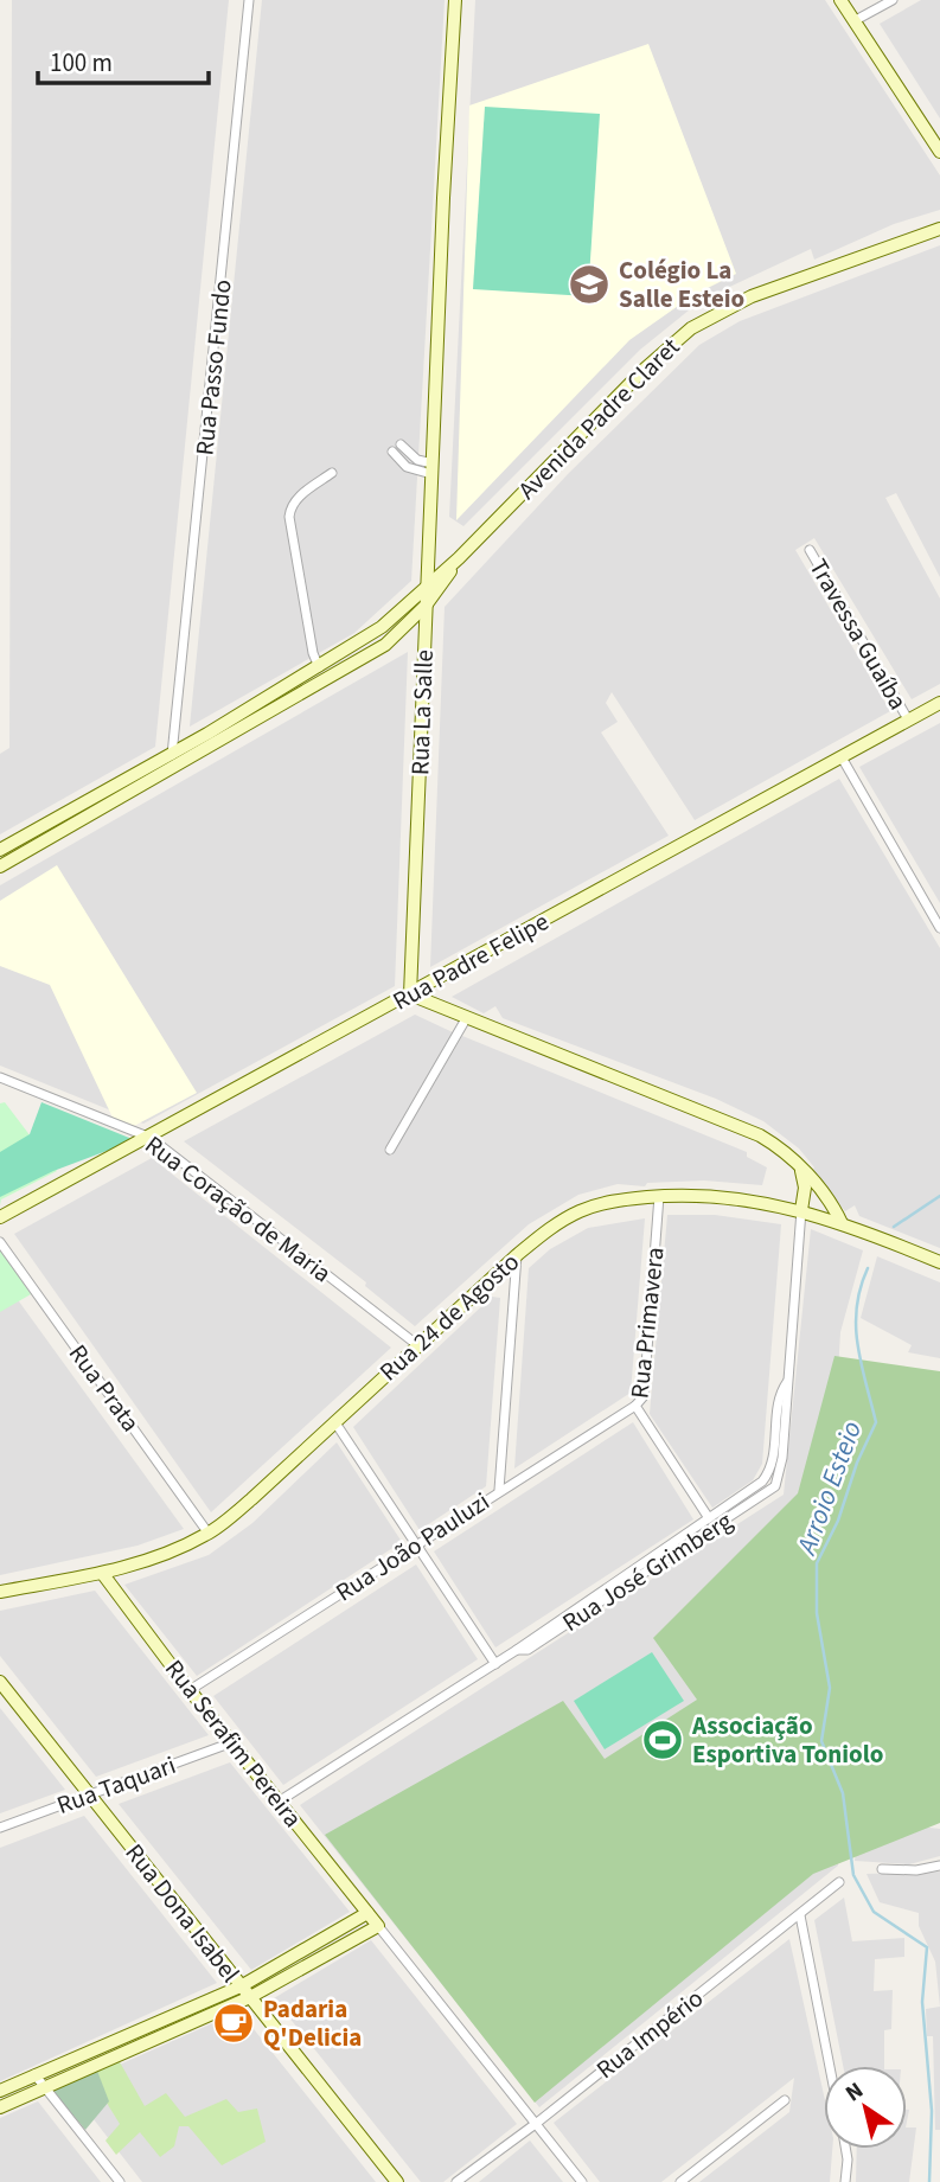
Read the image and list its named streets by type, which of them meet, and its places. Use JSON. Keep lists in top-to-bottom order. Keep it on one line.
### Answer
{"streets":{"street":["Rua Passo Fundo","Avenida Padre Claret","Travessa Guaíba","Rua La Salle","Rua Padre Felipe","Rua Coração de Maria","Rua 24 de Agosto","Rua Primavera","Rua Prata","Rua João Pauluzi","Rua José Grimberg","Rua Serafim Pereira","Rua Taquari","Rua Dona Isabel","Rua Império"]},"crossings":[["Rua Passo Fundo","Avenida Padre Claret"],["Avenida Padre Claret","Rua La Salle"],["Travessa Guaíba","Rua Padre Felipe"],["Rua La Salle","Rua Padre Felipe"],["Rua Padre Felipe","Rua Coração de Maria"],["Rua Coração de Maria","Rua 24 de Agosto"],["Rua 24 de Agosto","Rua Primavera"],["Rua 24 de Agosto","Rua Prata"],["Rua 24 de Agosto","Rua Serafim Pereira"],["Rua Primavera","Rua João Pauluzi"],["Rua Primavera","Rua José Grimberg"],["Rua João Pauluzi","Rua Serafim Pereira"],["Rua José Grimberg","Rua Serafim Pereira"],["Rua Serafim Pereira","Rua Taquari"],["Rua Taquari","Rua Dona Isabel"]],"water":["Arroio Esteio"],"places":{"school or university":["Colégio La Salle Esteio"],"sports":["Associação Esportiva Toniolo"],"cafe":["Padaria Q'Delicia"]},"scale_bar":"100 m","north":"top left"}
